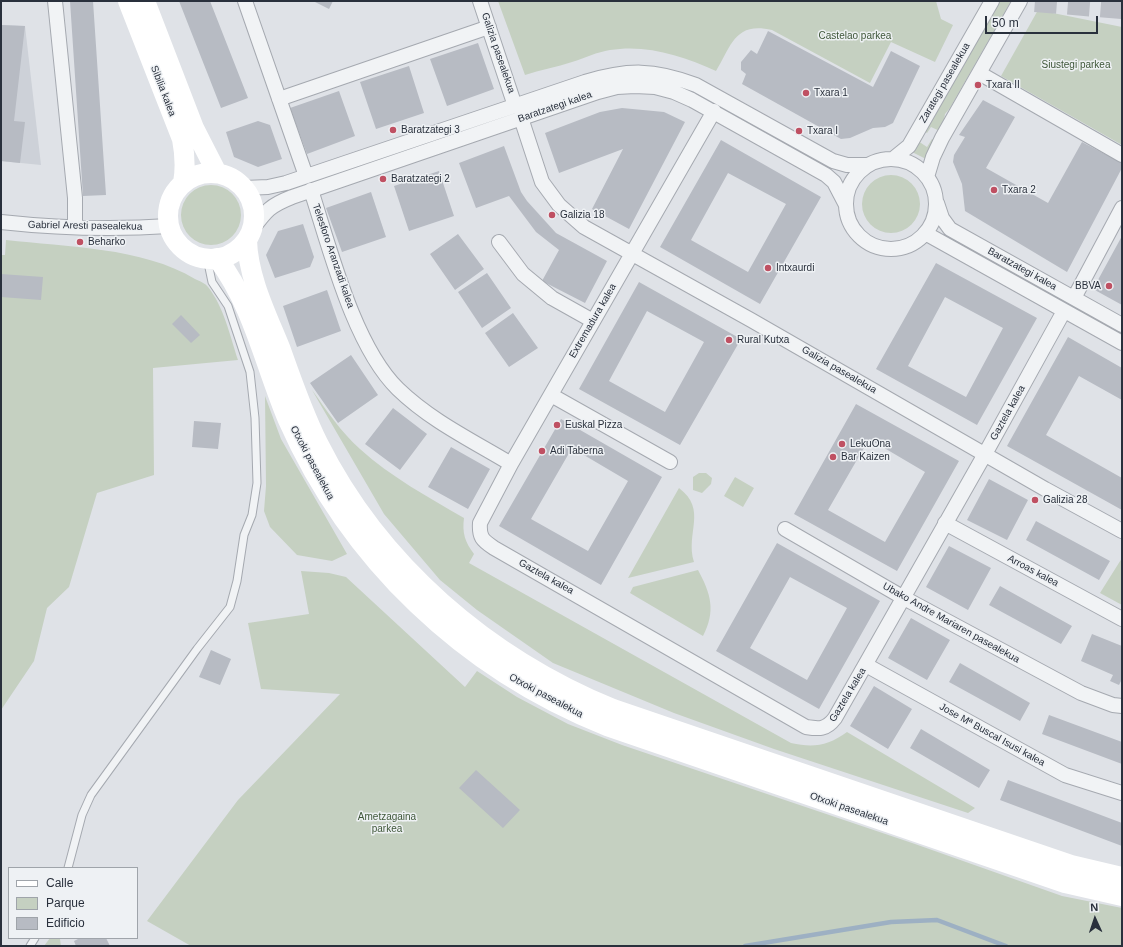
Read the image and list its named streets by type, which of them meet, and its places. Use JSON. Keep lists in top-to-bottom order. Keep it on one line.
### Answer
{"streets":{"main road":["Sibilia kalea","Otxoki pasealekua"],"street":["Galizia pasealekua","Zarategi pasealekua","Baratzategi kalea","Gabriel Aresti pasealekua","Telesforo Aranzadi kalea","Extremadura kalea","Gaztela kalea","Arroas kalea","Ubako Andre Mariaren pasealekua","Jose Mª Buscal Isusi kalea"]},"crossings":[["Galizia pasealekua","Baratzategi kalea"],["Galizia pasealekua","Extremadura kalea"],["Galizia pasealekua","Gaztela kalea"],["Zarategi pasealekua","Baratzategi kalea"],["Sibilia kalea","Baratzategi kalea"],["Sibilia kalea","Gabriel Aresti pasealekua"],["Sibilia kalea","Otxoki pasealekua"],["Baratzategi kalea","Gabriel Aresti pasealekua"],["Baratzategi kalea","Telesforo Aranzadi kalea"],["Baratzategi kalea","Extremadura kalea"],["Baratzategi kalea","Gaztela kalea"],["Baratzategi kalea","Otxoki pasealekua"],["Gabriel Aresti pasealekua","Otxoki pasealekua"],["Telesforo Aranzadi kalea","Extremadura kalea"],["Extremadura kalea","Gaztela kalea"],["Gaztela kalea","Arroas kalea"],["Gaztela kalea","Ubako Andre Mariaren pasealekua"],["Gaztela kalea","Jose Mª Buscal Isusi kalea"]],"parks":["Castelao parkea","Siustegi parkea","Ametzagaina parkea"],"places":["Txara II","Txara 1","Baratzategi 3","Txara I","Baratzategi 2","Txara 2","Galizia 18","Beharko","Intxaurdi","BBVA","Rural Kutxa","Euskal Pizza","LekuOna","Adi Taberna","Bar Kaizen","Galizia 28"],"legend":["Calle","Parque","Edificio"],"scale_bar":"50 m","north":"top"}
